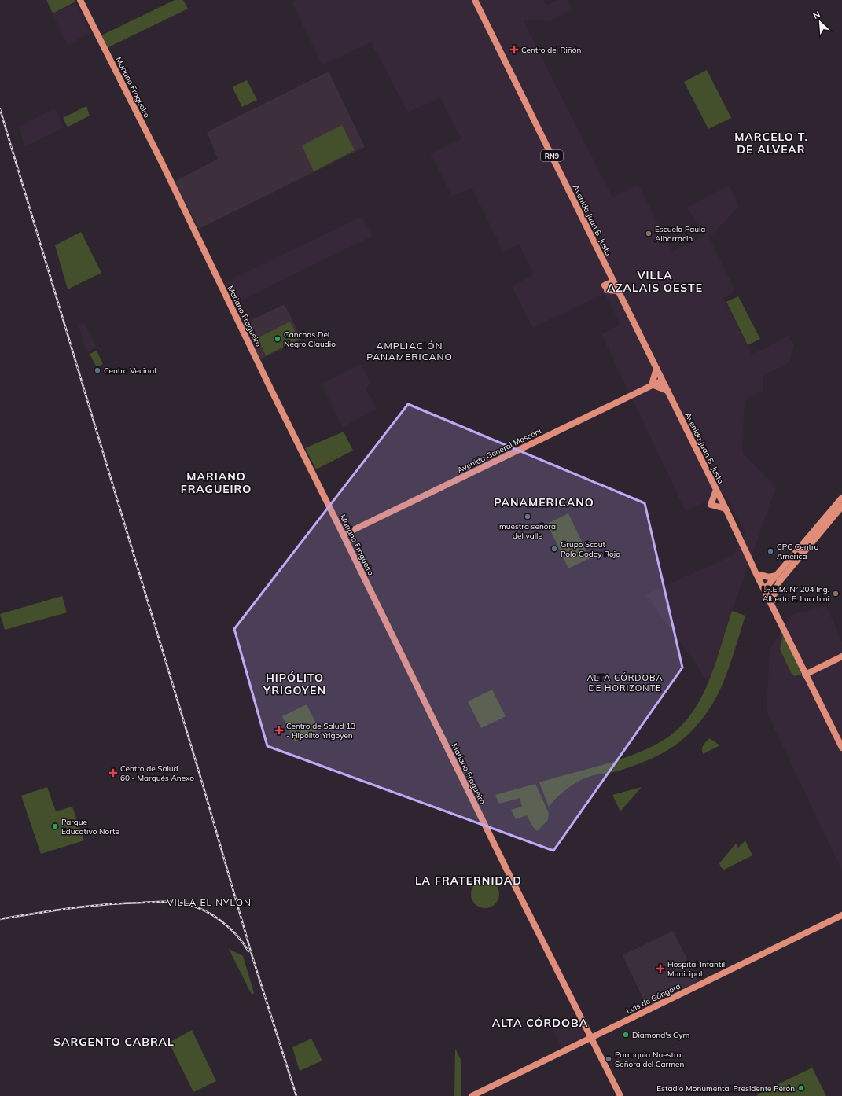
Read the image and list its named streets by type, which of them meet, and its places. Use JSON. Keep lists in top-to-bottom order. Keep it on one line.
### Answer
{"streets":{"main road":["Mariano Fragueiro","RN9","Avenida Juan B. Justo","Avenida General Mosconi","Luis de Góngora"]},"crossings":[["Mariano Fragueiro","Avenida General Mosconi"],["Mariano Fragueiro","Luis de Góngora"],["Avenida Juan B. Justo","Avenida General Mosconi"]],"districts":["MARCELO T. DE ALVEAR","VILLA AZALAIS OESTE","AMPLIACIÓN PANAMERICANO","MARIANO FRAGUEIRO","PANAMERICANO","HIPÓLITO YRIGOYEN","ALTA CÓRDOBA DE HORIZONTE","LA FRATERNIDAD","VILLA EL NYLON","ALTA CÓRDOBA","SARGENTO CABRAL"],"places":{"health":["Centro del Riñón","Centro de Salud 13 - Hipolito Yrigoyen","Centro de Salud 60 - Marqués Anexo","Hospital Infantil Municipal"],"other":["Escuela Paula Albarracin","Canchas Del Negro Claudio","Centro Vecinal","muestra señora del valle","Grupo Scout Polo Godoy Rojo","CPC Centro América","I.P.E.M. Nº 204 Ing. Alberto E. Lucchini","Parque Educativo Norte","Diamond's Gym","Parroquia Nuestra Señora del Carmen","Estadio Monumental Presidente Perón"]},"north":"top left"}
